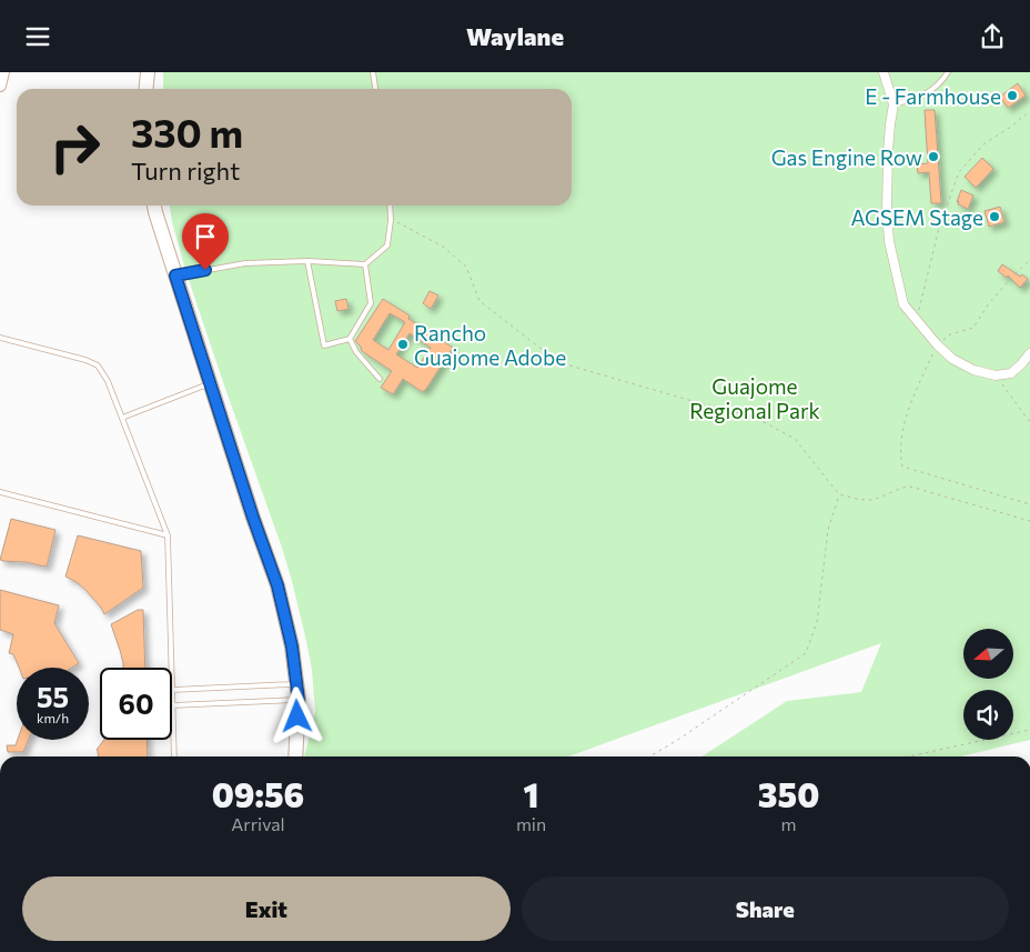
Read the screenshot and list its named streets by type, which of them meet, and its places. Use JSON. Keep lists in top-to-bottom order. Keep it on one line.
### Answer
{"parks":["Guajome Regional Park"],"places":["E - Farmhouse","Gas Engine Row","AGSEM Stage","Rancho Guajome Adobe"],"north":"left","page":{"header":"Waylane","turn":["330 m","Turn right"],"speed":"55 km/h","limit":"60","eta":["09:56","Arrival","1","min","350","m"],"buttons":["Exit","Share"]}}
